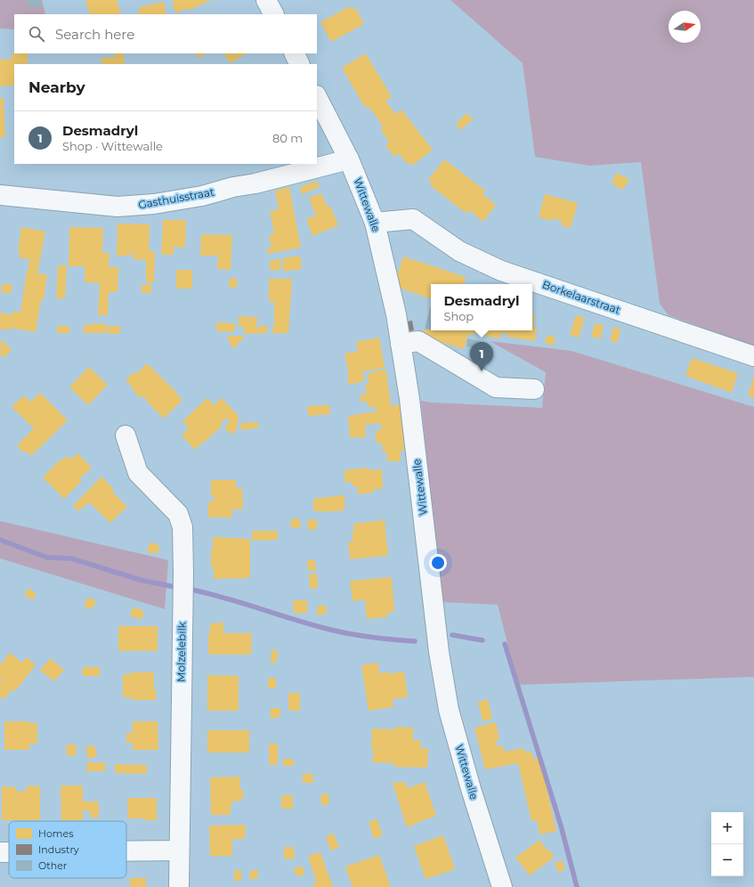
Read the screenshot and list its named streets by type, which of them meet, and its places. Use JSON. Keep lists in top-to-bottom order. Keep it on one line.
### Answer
{"streets":{"street":["Gasthuisstraat","Wittewalle","Borkelaarstraat","Molzelebilk"]},"crossings":[["Gasthuisstraat","Wittewalle"],["Wittewalle","Borkelaarstraat"]],"legend":["Homes","Industry","Other"],"north":"right","page":{"search":"Search here","heading":"Nearby","list":[{"mark":"1","name":"Desmadryl","note":"Shop · Wittewalle","value":"80 m"}],"popup":["Desmadryl","Shop"],"pins":"1","map_buttons":["+","−"]}}
